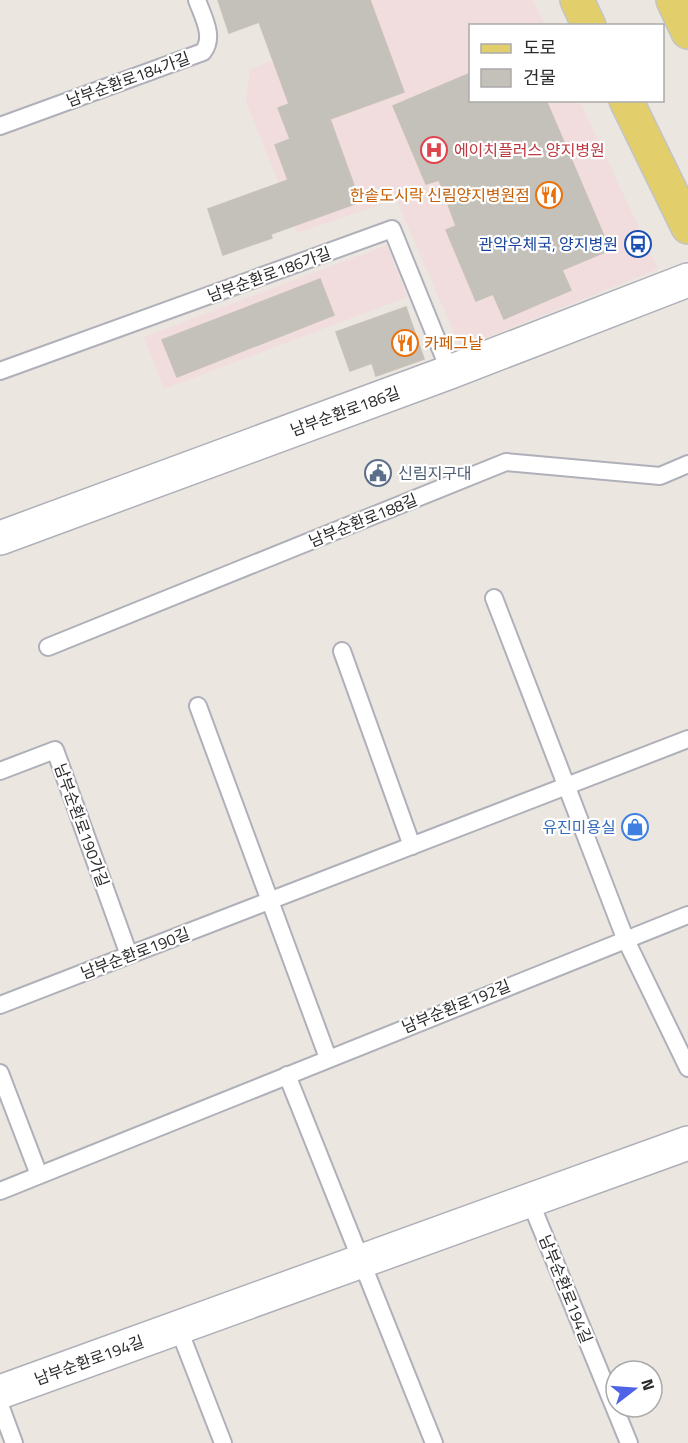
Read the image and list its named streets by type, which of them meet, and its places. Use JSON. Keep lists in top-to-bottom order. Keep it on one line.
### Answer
{"streets":{"street":["남부순환로186길","남부순환로194길"],"lane":["남부순환로184가길","남부순환로186가길","남부순환로188길","남부순환로190가길","남부순환로190길","남부순환로192길"]},"crossings":[["남부순환로186가길","남부순환로186길"],["남부순환로190가길","남부순환로190길"]],"places":{"hospital":["에이치플러스 양지병원"],"restaurant":["한솥도시락 신림양지병원점","카페그날"],"bus stop":["관악우체국, 양지병원"],"public building":["신림지구대"],"shop":["유진미용실"]},"legend":["도로","건물"],"north":"right"}
